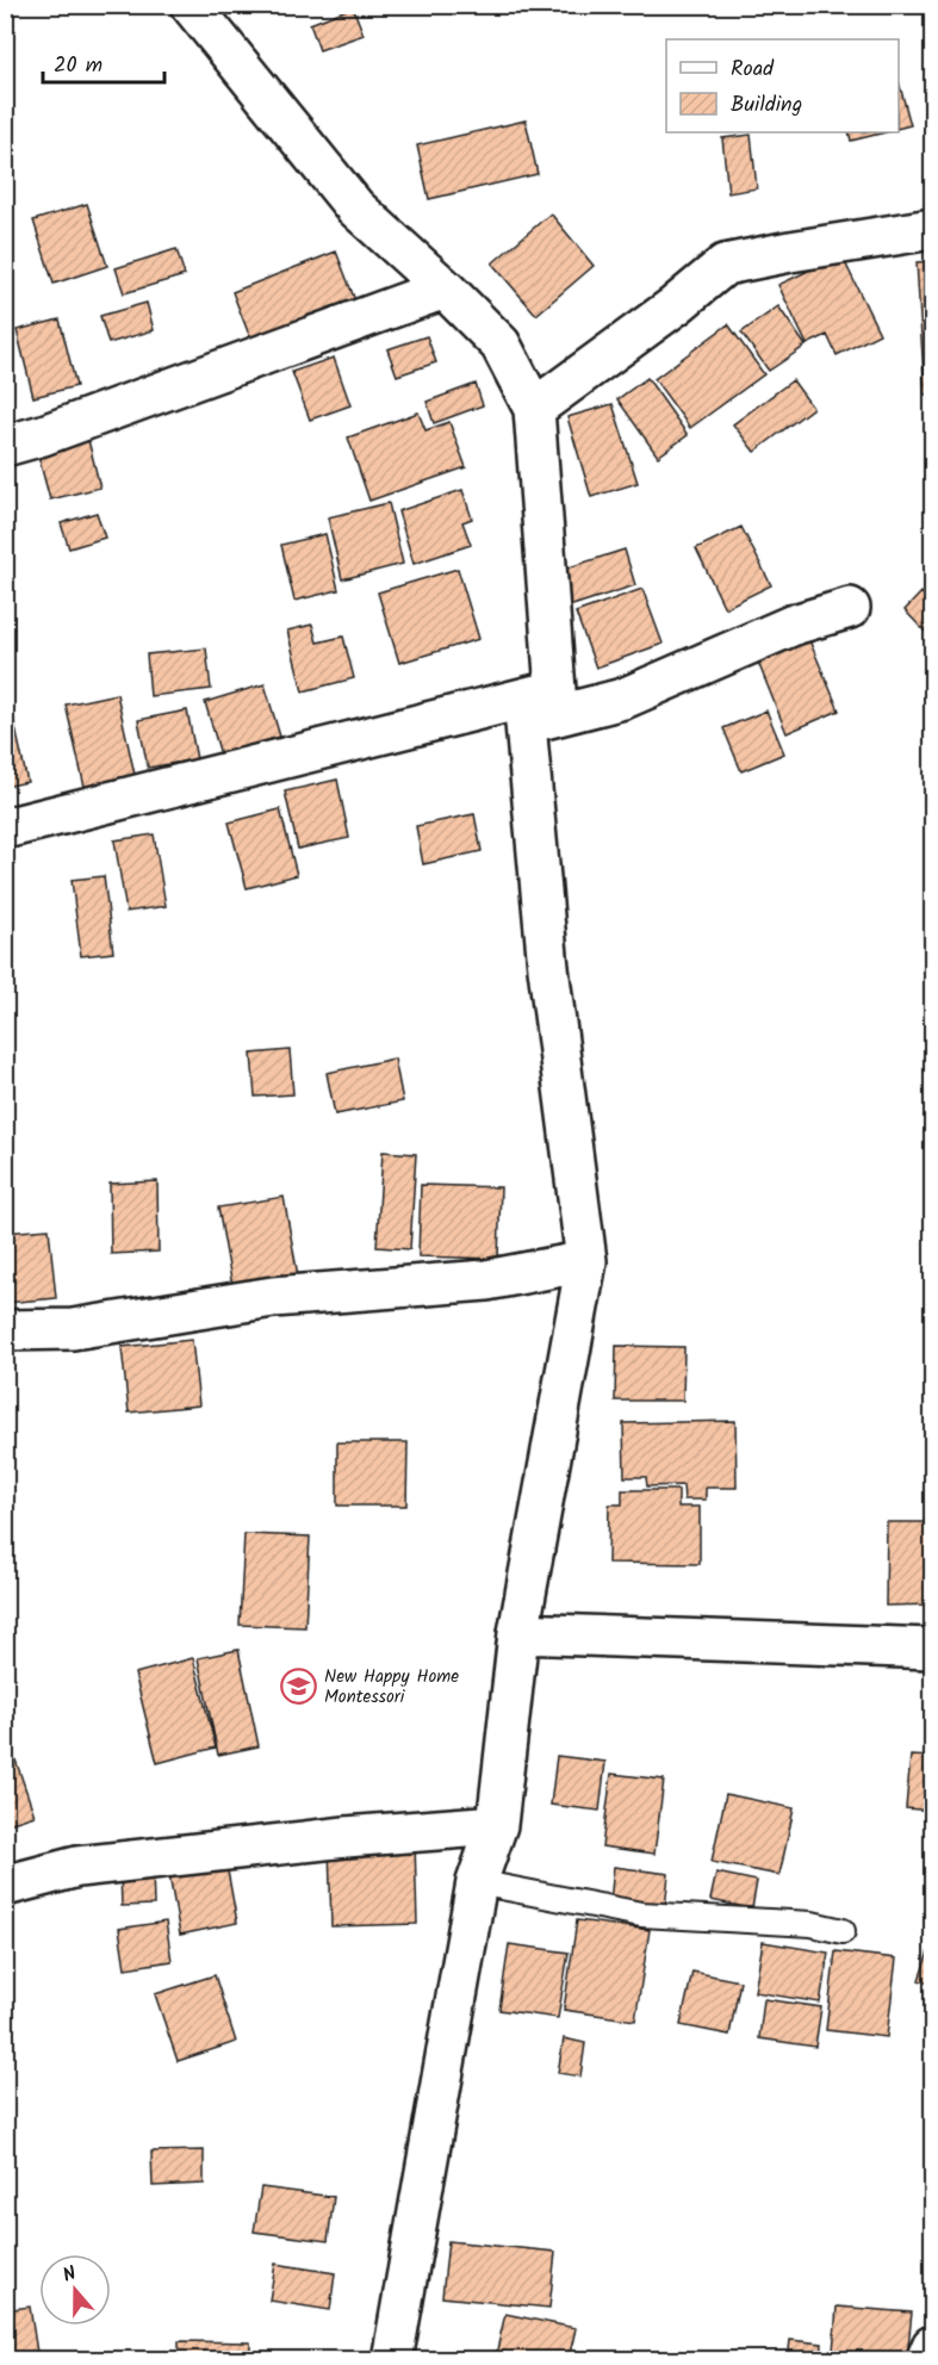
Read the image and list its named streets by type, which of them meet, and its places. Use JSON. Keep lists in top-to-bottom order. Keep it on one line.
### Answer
{"places":{"school or university":["New Happy Home Montessori"]},"legend":["Road","Building"],"scale_bar":"20 m","north":"top"}
